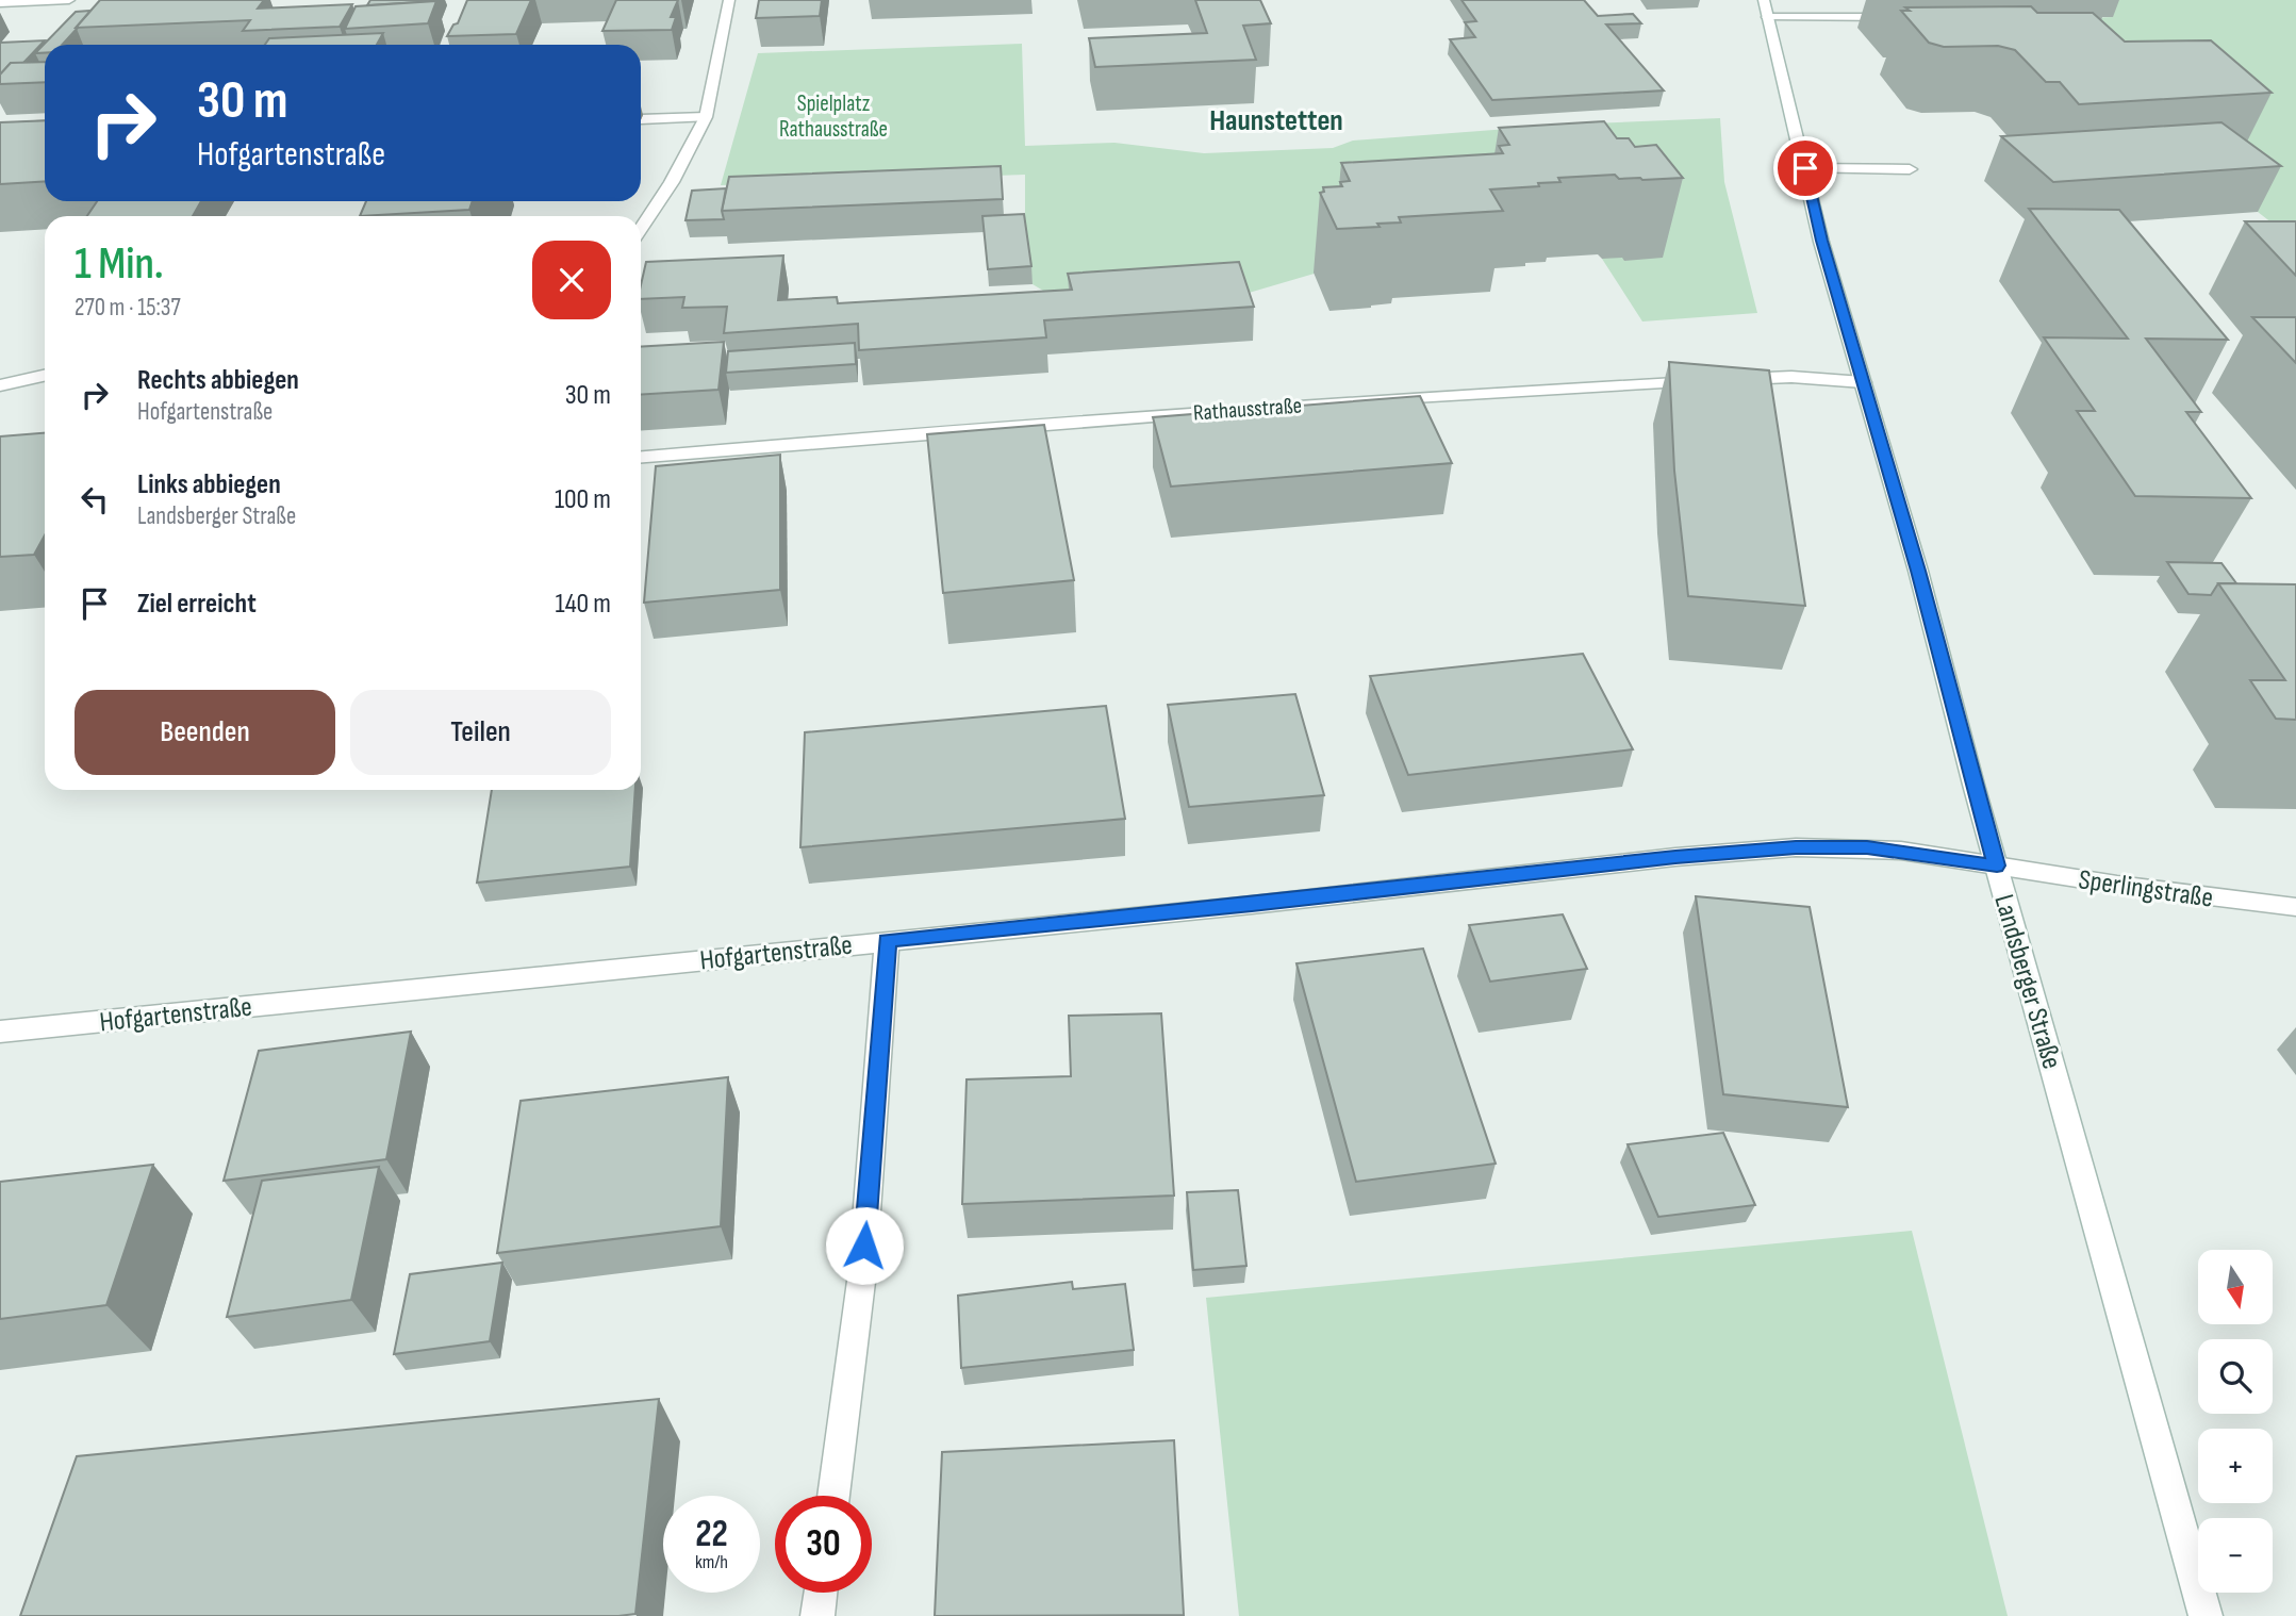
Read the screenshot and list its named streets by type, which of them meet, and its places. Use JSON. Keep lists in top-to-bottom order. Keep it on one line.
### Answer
{"streets":{"street":["Rathausstraße","Sperlingstraße","Hofgartenstraße","Landsberger Straße"]},"crossings":[["Rathausstraße","Landsberger Straße"],["Sperlingstraße","Hofgartenstraße"],["Sperlingstraße","Landsberger Straße"],["Hofgartenstraße","Landsberger Straße"]],"districts":["Haunstetten"],"parks":["Spielplatz Rathausstraße"],"north":"bottom","page":{"turn":["30 m","Hofgartenstraße"],"heading":["1 Min.","270 m · 15:37"],"list":[{"name":"Rechts abbiegen","note":"Hofgartenstraße","value":"30 m"},{"name":"Links abbiegen","note":"Landsberger Straße","value":"100 m"},{"name":"Ziel erreicht","value":"140 m"}],"buttons":["Beenden","Teilen"],"map_buttons":["+","−"],"speed":"22 km/h","limit":"30"}}
